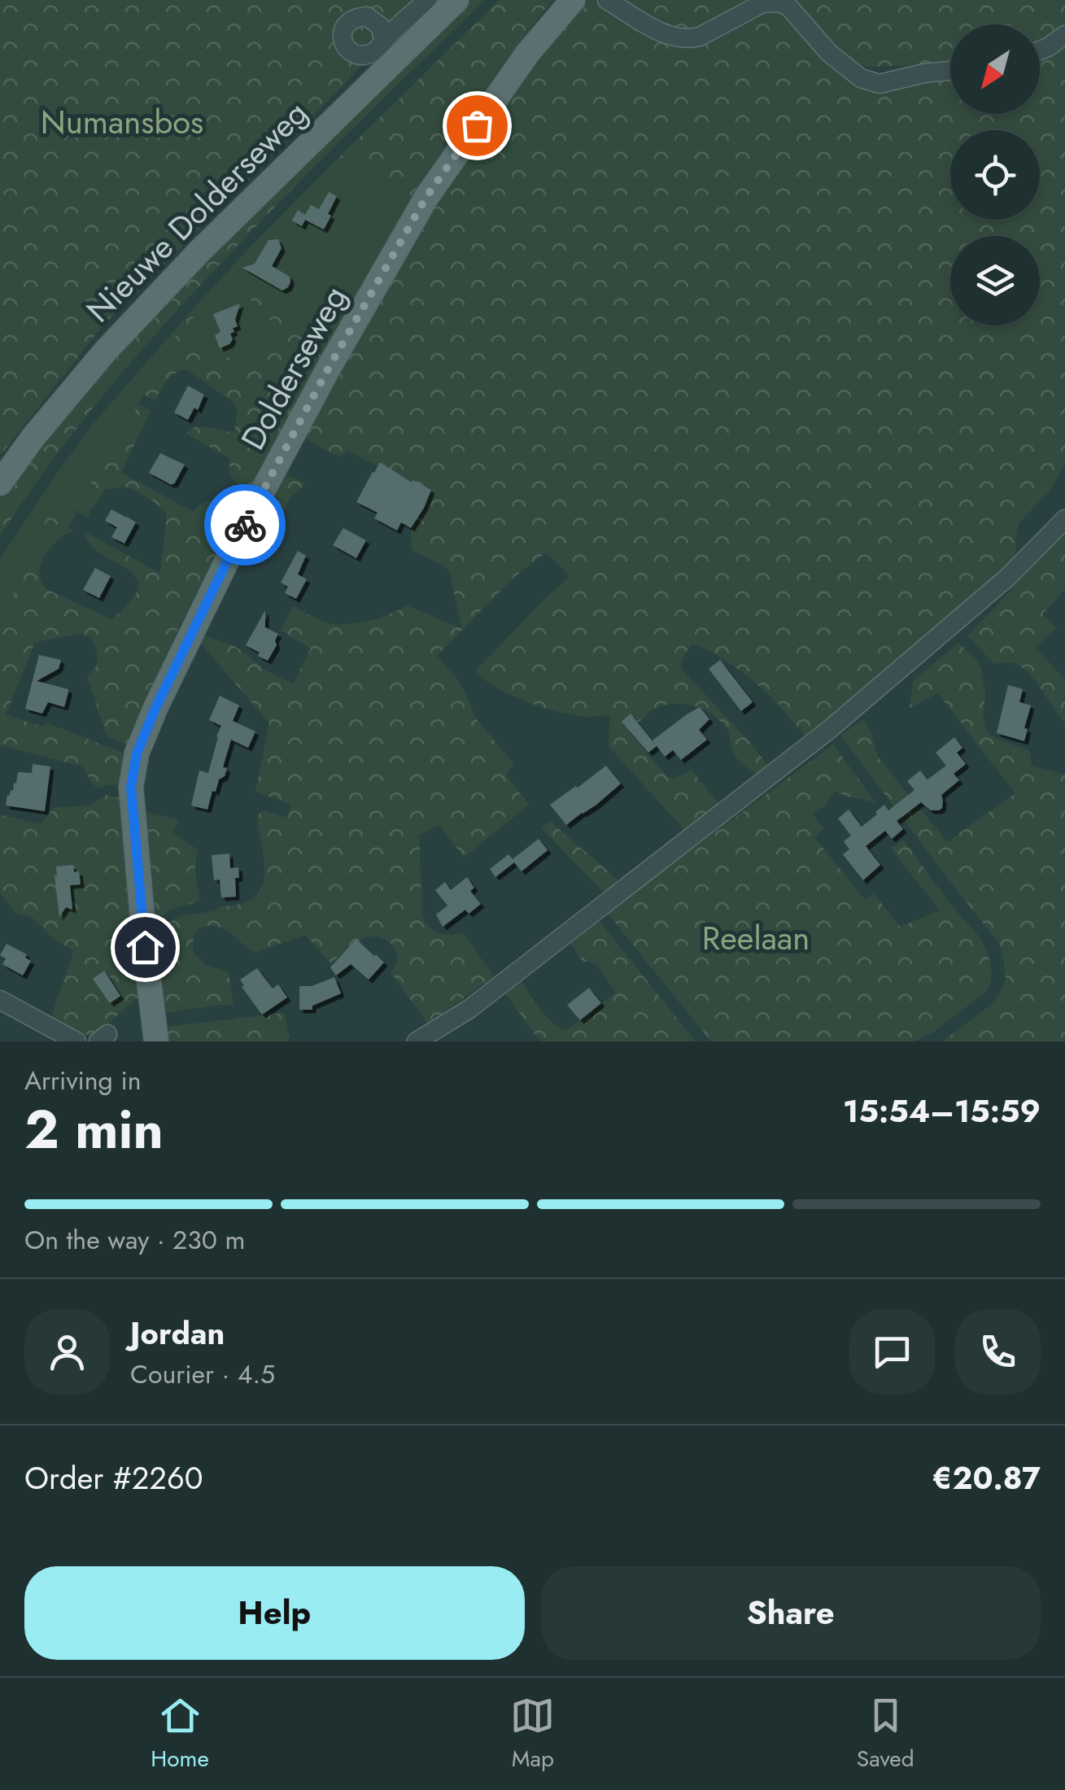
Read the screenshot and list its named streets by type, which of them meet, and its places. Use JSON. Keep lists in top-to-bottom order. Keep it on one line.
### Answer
{"streets":{"main road":["Nieuwe Dolderseweg","Dolderseweg"]},"parks":["Numansbos","Reelaan"],"north":"bottom left","page":{"heading":["2 min","Arriving in","15:54–15:59"],"panel":["Jordan","Courier · 4.5","Order #2260","€20.87"],"bar":"On the way · 230 m","buttons":["Help","Share"],"tabs":["Home","Map","Saved"]}}
